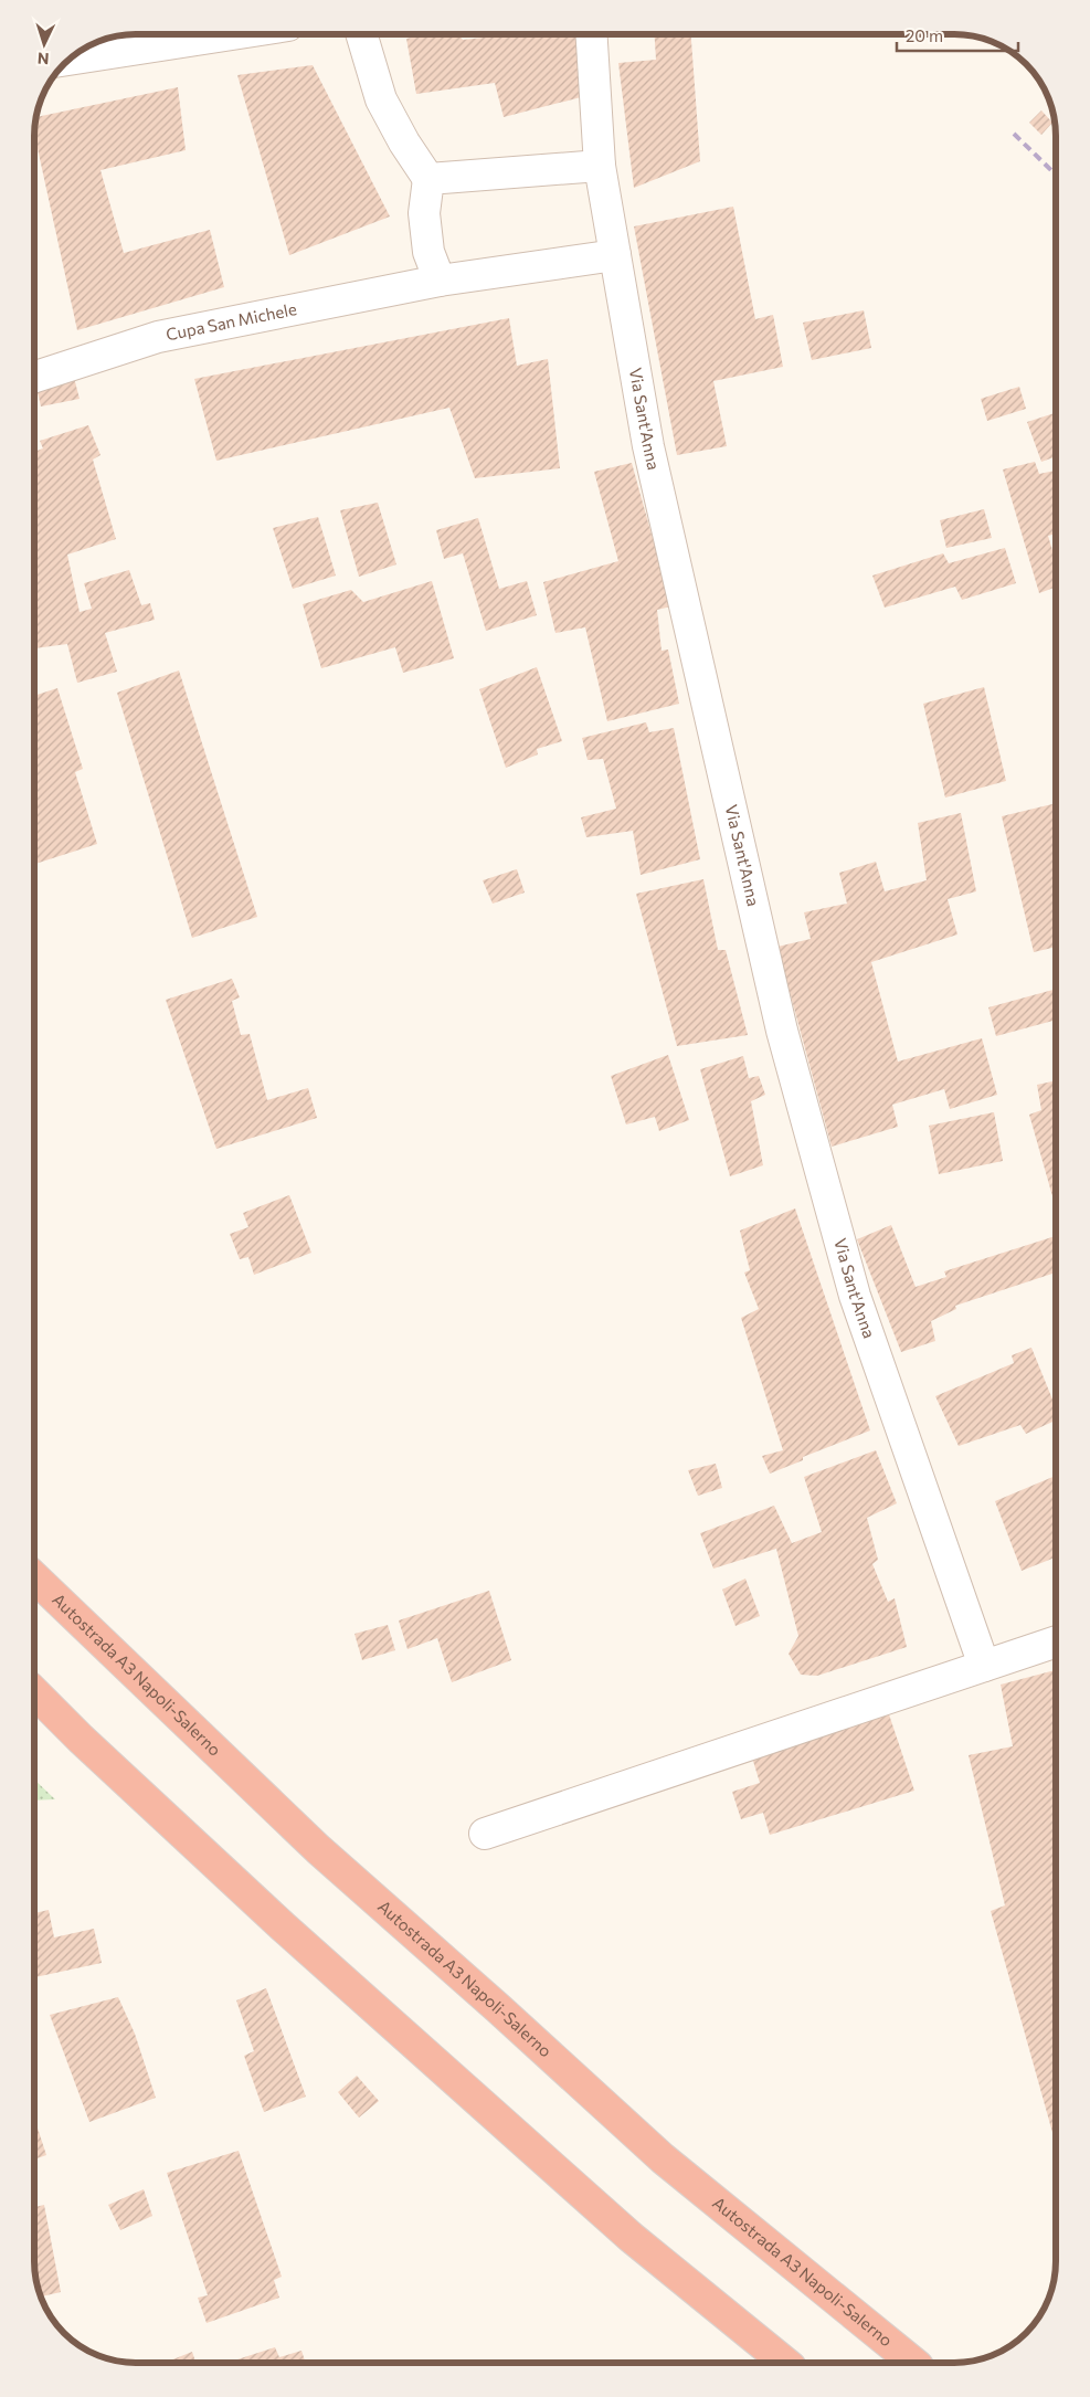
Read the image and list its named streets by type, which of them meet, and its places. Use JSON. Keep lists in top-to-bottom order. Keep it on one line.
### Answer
{"streets":{"highway":["Autostrada A3 Napoli-Salerno"],"street":["Cupa San Michele","Via Sant'Anna"]},"crossings":[["Cupa San Michele","Via Sant'Anna"]],"scale_bar":"20 m","north":"bottom"}
